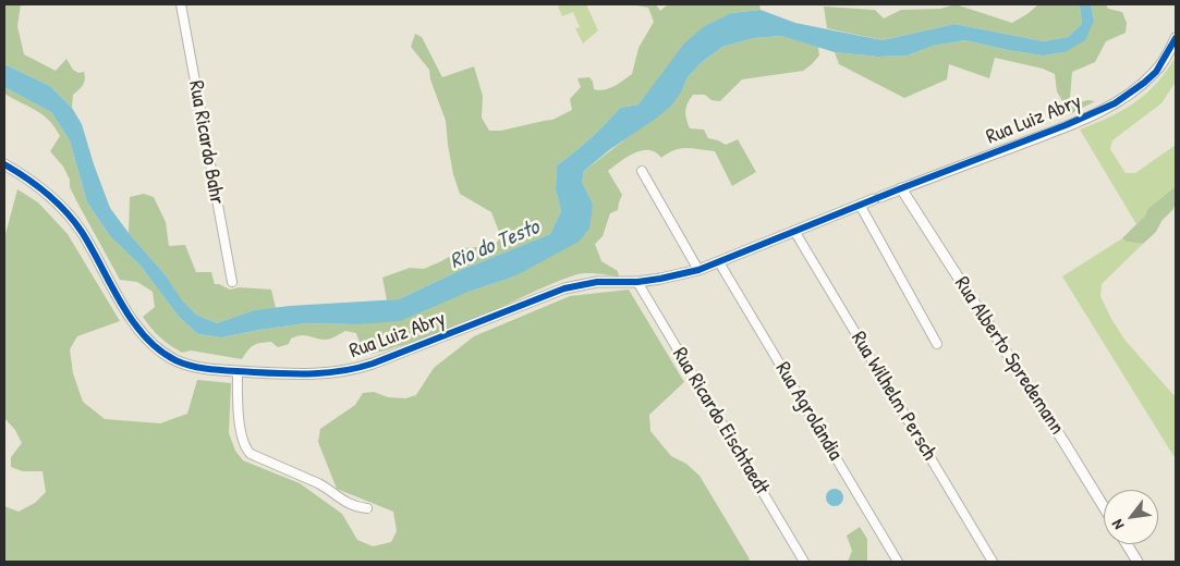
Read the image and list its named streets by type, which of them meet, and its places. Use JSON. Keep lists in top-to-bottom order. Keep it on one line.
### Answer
{"streets":{"street":["Rua Luiz Abry","Rua Ricardo Bahr","Rua Alberto Spredemann","Rua Wilhelm Persch","Rua Agrolândia","Rua Ricardo Eischtaedt"]},"crossings":[["Rua Luiz Abry","Rua Alberto Spredemann"],["Rua Luiz Abry","Rua Wilhelm Persch"],["Rua Luiz Abry","Rua Agrolândia"],["Rua Luiz Abry","Rua Ricardo Eischtaedt"]],"water":["Rio do Testo"],"north":"bottom left"}
